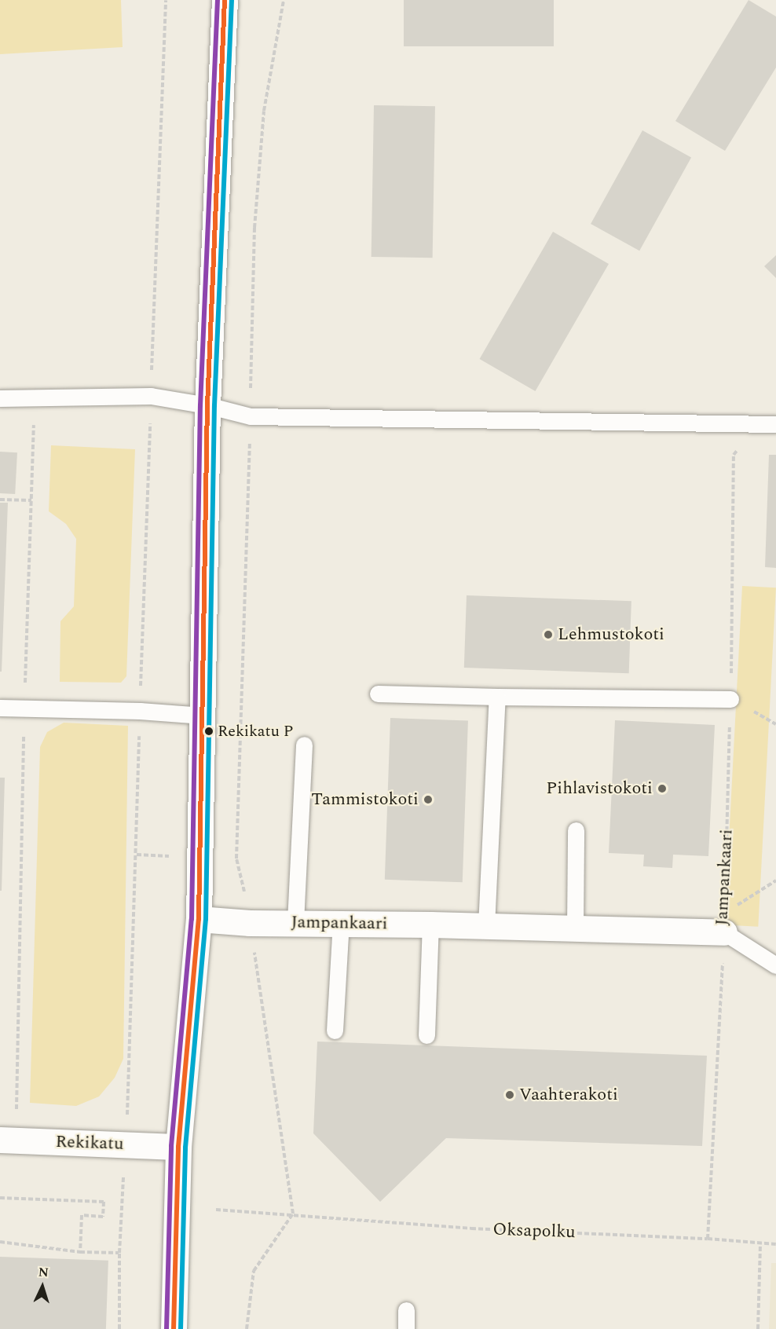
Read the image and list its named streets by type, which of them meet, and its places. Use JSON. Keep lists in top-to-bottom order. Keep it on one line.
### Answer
{"streets":{"street":["Jampankaari","Rekikatu"],"path":["Oksapolku"]},"places":["Lehmustokoti","Rekikatu P","Pihlavistokoti","Tammistokoti","Vaahterakoti"],"north":"top"}
